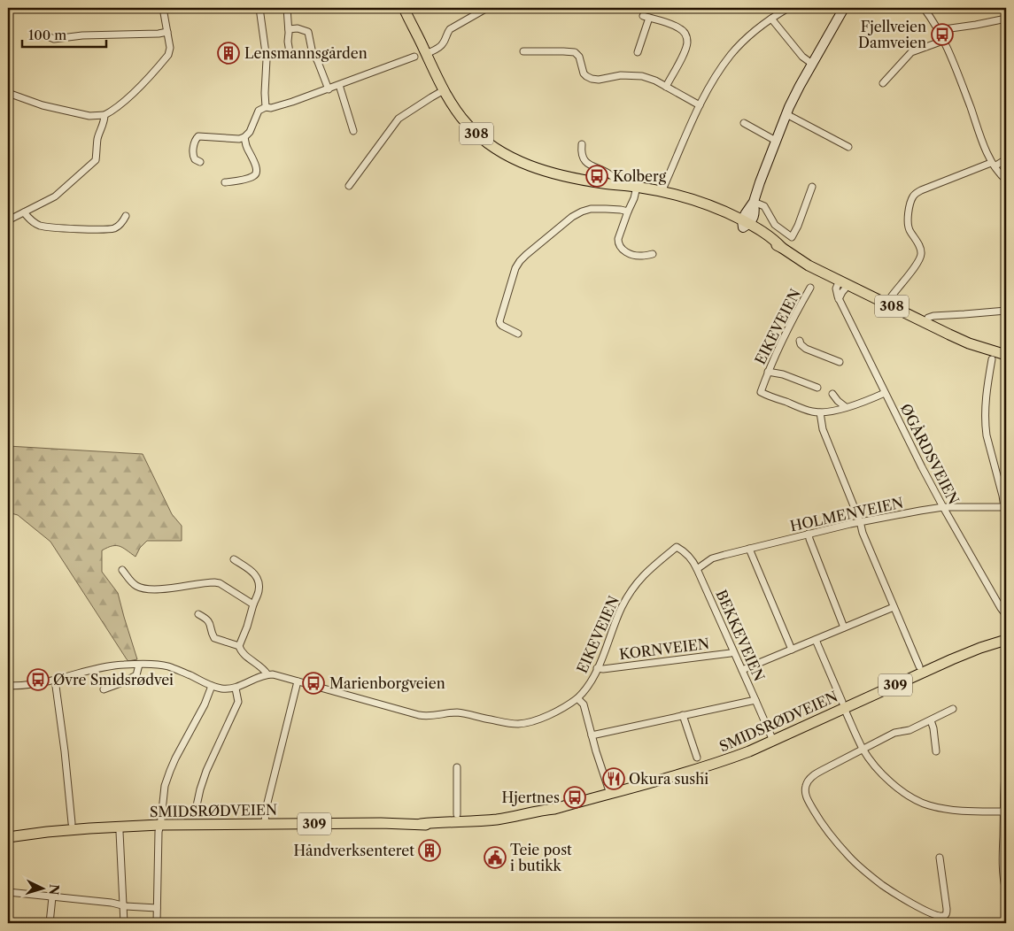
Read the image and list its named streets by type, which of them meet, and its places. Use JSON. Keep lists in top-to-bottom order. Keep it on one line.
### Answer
{"streets":{"main road":["308","309","SMIDSRØDVEIEN"],"street":["EIKEVEIEN","ØGÅRDSVEIEN","HOLMENVEIEN","BEKKEVEIEN","KORNVEIEN"]},"crossings":[["308","ØGÅRDSVEIEN"],["EIKEVEIEN","ØGÅRDSVEIEN"],["EIKEVEIEN","BEKKEVEIEN"],["EIKEVEIEN","KORNVEIEN"],["ØGÅRDSVEIEN","HOLMENVEIEN"],["HOLMENVEIEN","BEKKEVEIEN"],["BEKKEVEIEN","KORNVEIEN"],["BEKKEVEIEN","SMIDSRØDVEIEN"]],"places":{"bus stop":["Fjellveien Damveien","Kolberg","Øvre Smidsrødvei","Marienborgveien","Hjertnes"],"building":["Lensmannsgården","Håndverksenteret"],"restaurant":["Okura sushi"],"public building":["Teie post i butikk"]},"scale_bar":"100 m","north":"right"}
